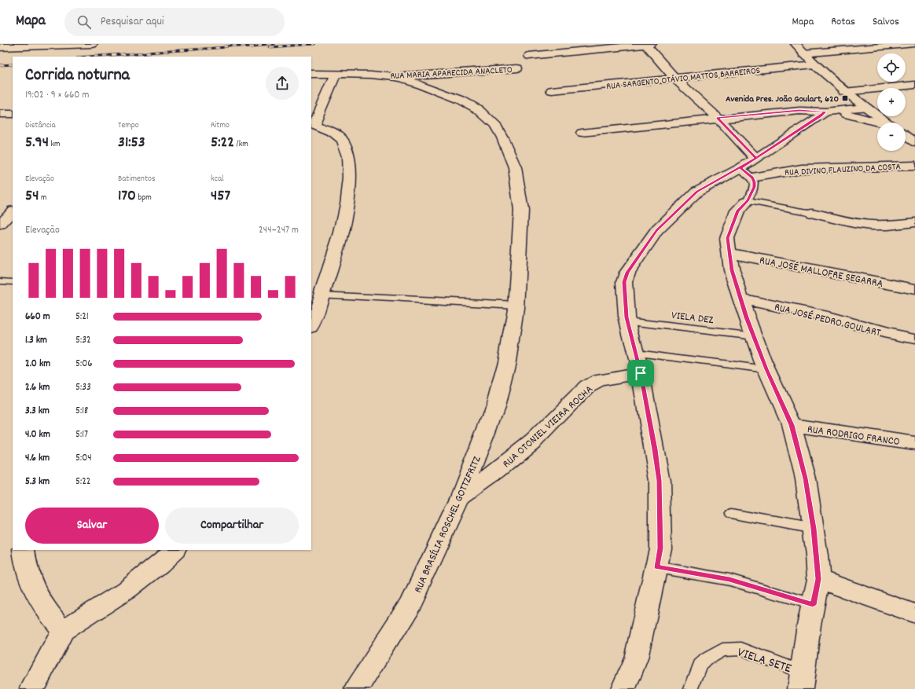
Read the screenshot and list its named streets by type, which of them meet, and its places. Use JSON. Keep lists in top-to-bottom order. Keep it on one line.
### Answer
{"streets":{"street":["RUA MARIA APARECIDA ANACLETO","RUA SARGENTO OTÁVIO MATTOS BARREIROS","RUA DIVINO FLAUZINO DA COSTA","RUA JOSÉ MALLOFRE SEGARRA","RUA JOSÉ PEDRO GOULART","RUA OTONIEL VIEIRA ROCHA","RUA RODRIGO FRANCO","RUA BRASÍLIA ROSCHEL GOTTZFRITZ"],"lane":["VIELA DEZ","VIELA SETE"]},"crossings":[["RUA MARIA APARECIDA ANACLETO","RUA BRASÍLIA ROSCHEL GOTTZFRITZ"],["RUA OTONIEL VIEIRA ROCHA","RUA BRASÍLIA ROSCHEL GOTTZFRITZ"]],"places":{"transit":["Avenida Pres. João Goulart, 620"]},"page":{"header":"Mapa","search":"Pesquisar aqui","nav":["Mapa","Rotas","Salvos"],"map_buttons":["+","−"],"heading":["Corrida noturna","19:02 · 9 × 660 m"],"stats":[["Distância","5.94 km"],["Tempo","31:53"],["Ritmo","5:22 /km"],["Elevação","54 m"],["Batimentos","170 bpm"],["kcal","457"]],"chart":["Elevação","244–247 m"],"list":[{"name":"660 m","note":"5:21"},{"name":"1.3 km","note":"5:32"},{"name":"2.0 km","note":"5:06"},{"name":"2.6 km","note":"5:33"},{"name":"3.3 km","note":"5:18"},{"name":"4.0 km","note":"5:17"},{"name":"4.6 km","note":"5:04"},{"name":"5.3 km","note":"5:22"}],"buttons":["Salvar","Compartilhar"]}}
